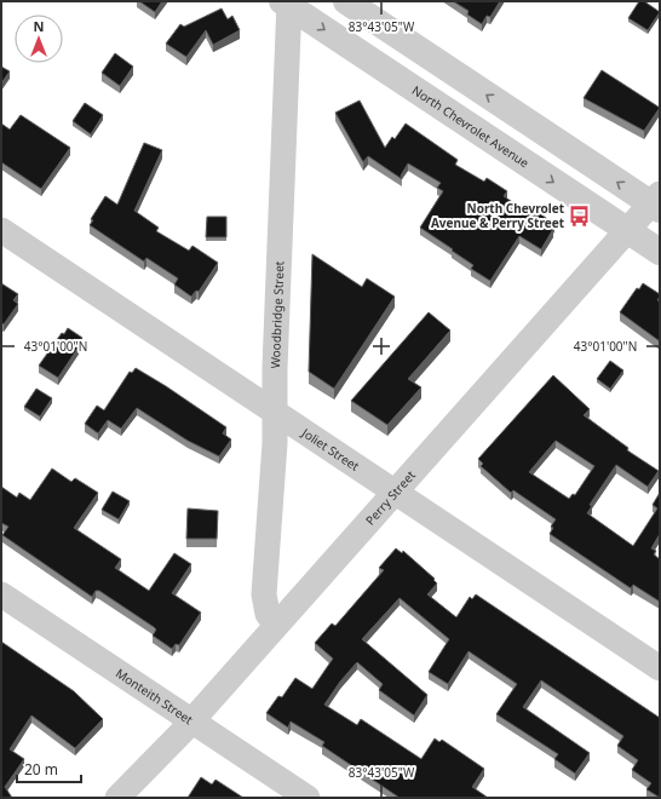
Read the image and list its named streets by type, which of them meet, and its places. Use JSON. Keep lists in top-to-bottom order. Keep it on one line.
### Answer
{"streets":{"street":["North Chevrolet Avenue","Woodbridge Street","Joliet Street","Perry Street","Monteith Street"]},"crossings":[["North Chevrolet Avenue","Woodbridge Street"],["North Chevrolet Avenue","Perry Street"],["Woodbridge Street","Joliet Street"],["Woodbridge Street","Perry Street"],["Joliet Street","Perry Street"],["Perry Street","Monteith Street"]],"places":{"bus stop":["North Chevrolet Avenue & Perry Street"]},"scale_bar":"20 m","north":"top","coordinates":["83°43'05\"W","43°01'00\"N"]}
